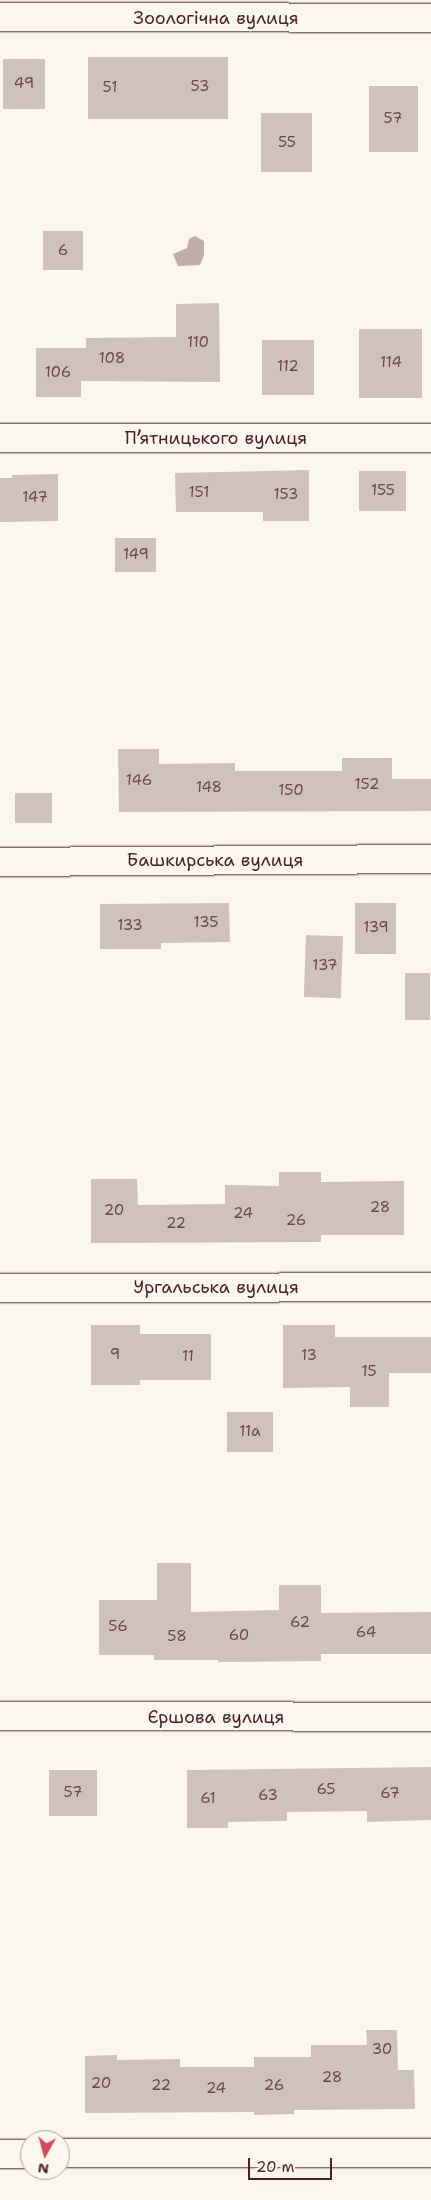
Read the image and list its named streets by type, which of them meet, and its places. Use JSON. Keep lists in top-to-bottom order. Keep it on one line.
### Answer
{"streets":{"street":["Зоологічна вулиця","П’ятницького вулиця","Башкирська вулиця","Ургальська вулиця","Єршова вулиця"]},"house_numbers":["49","53","51","57","55","6","110","108","114","112","106","155","151","153","147","149","146","152","148","150","135","133","139","137","28","20","24","26","22","9","13","11","15","11а","62","56","64","60","58","65","57","67","63","61","30","28","20","22","26","24"],"scale_bar":"20 m","north":"bottom"}
